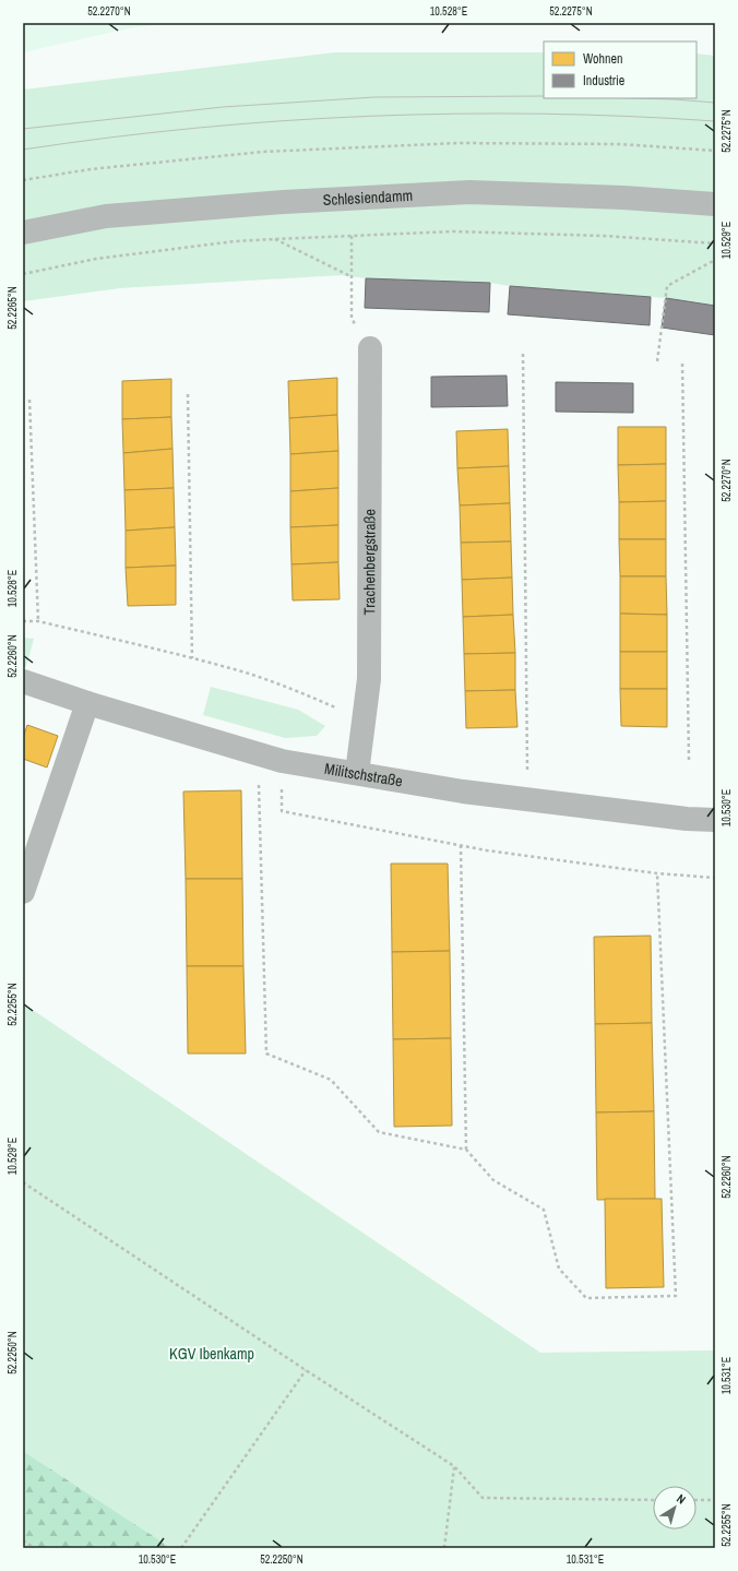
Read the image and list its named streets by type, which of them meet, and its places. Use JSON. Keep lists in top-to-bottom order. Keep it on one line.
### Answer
{"streets":{"street":["Schlesiendamm","Trachenbergstraße","Militschstraße"]},"crossings":[["Trachenbergstraße","Militschstraße"]],"parks":["KGV Ibenkamp"],"legend":["Wohnen","Industrie"],"north":"top right","coordinates":["52.2270°N","10.528°E","52.2275°N","10.529°E","52.2265°N","52.2260°N","10.530°E","52.2255°N","52.2250°N","10.531°E"]}
